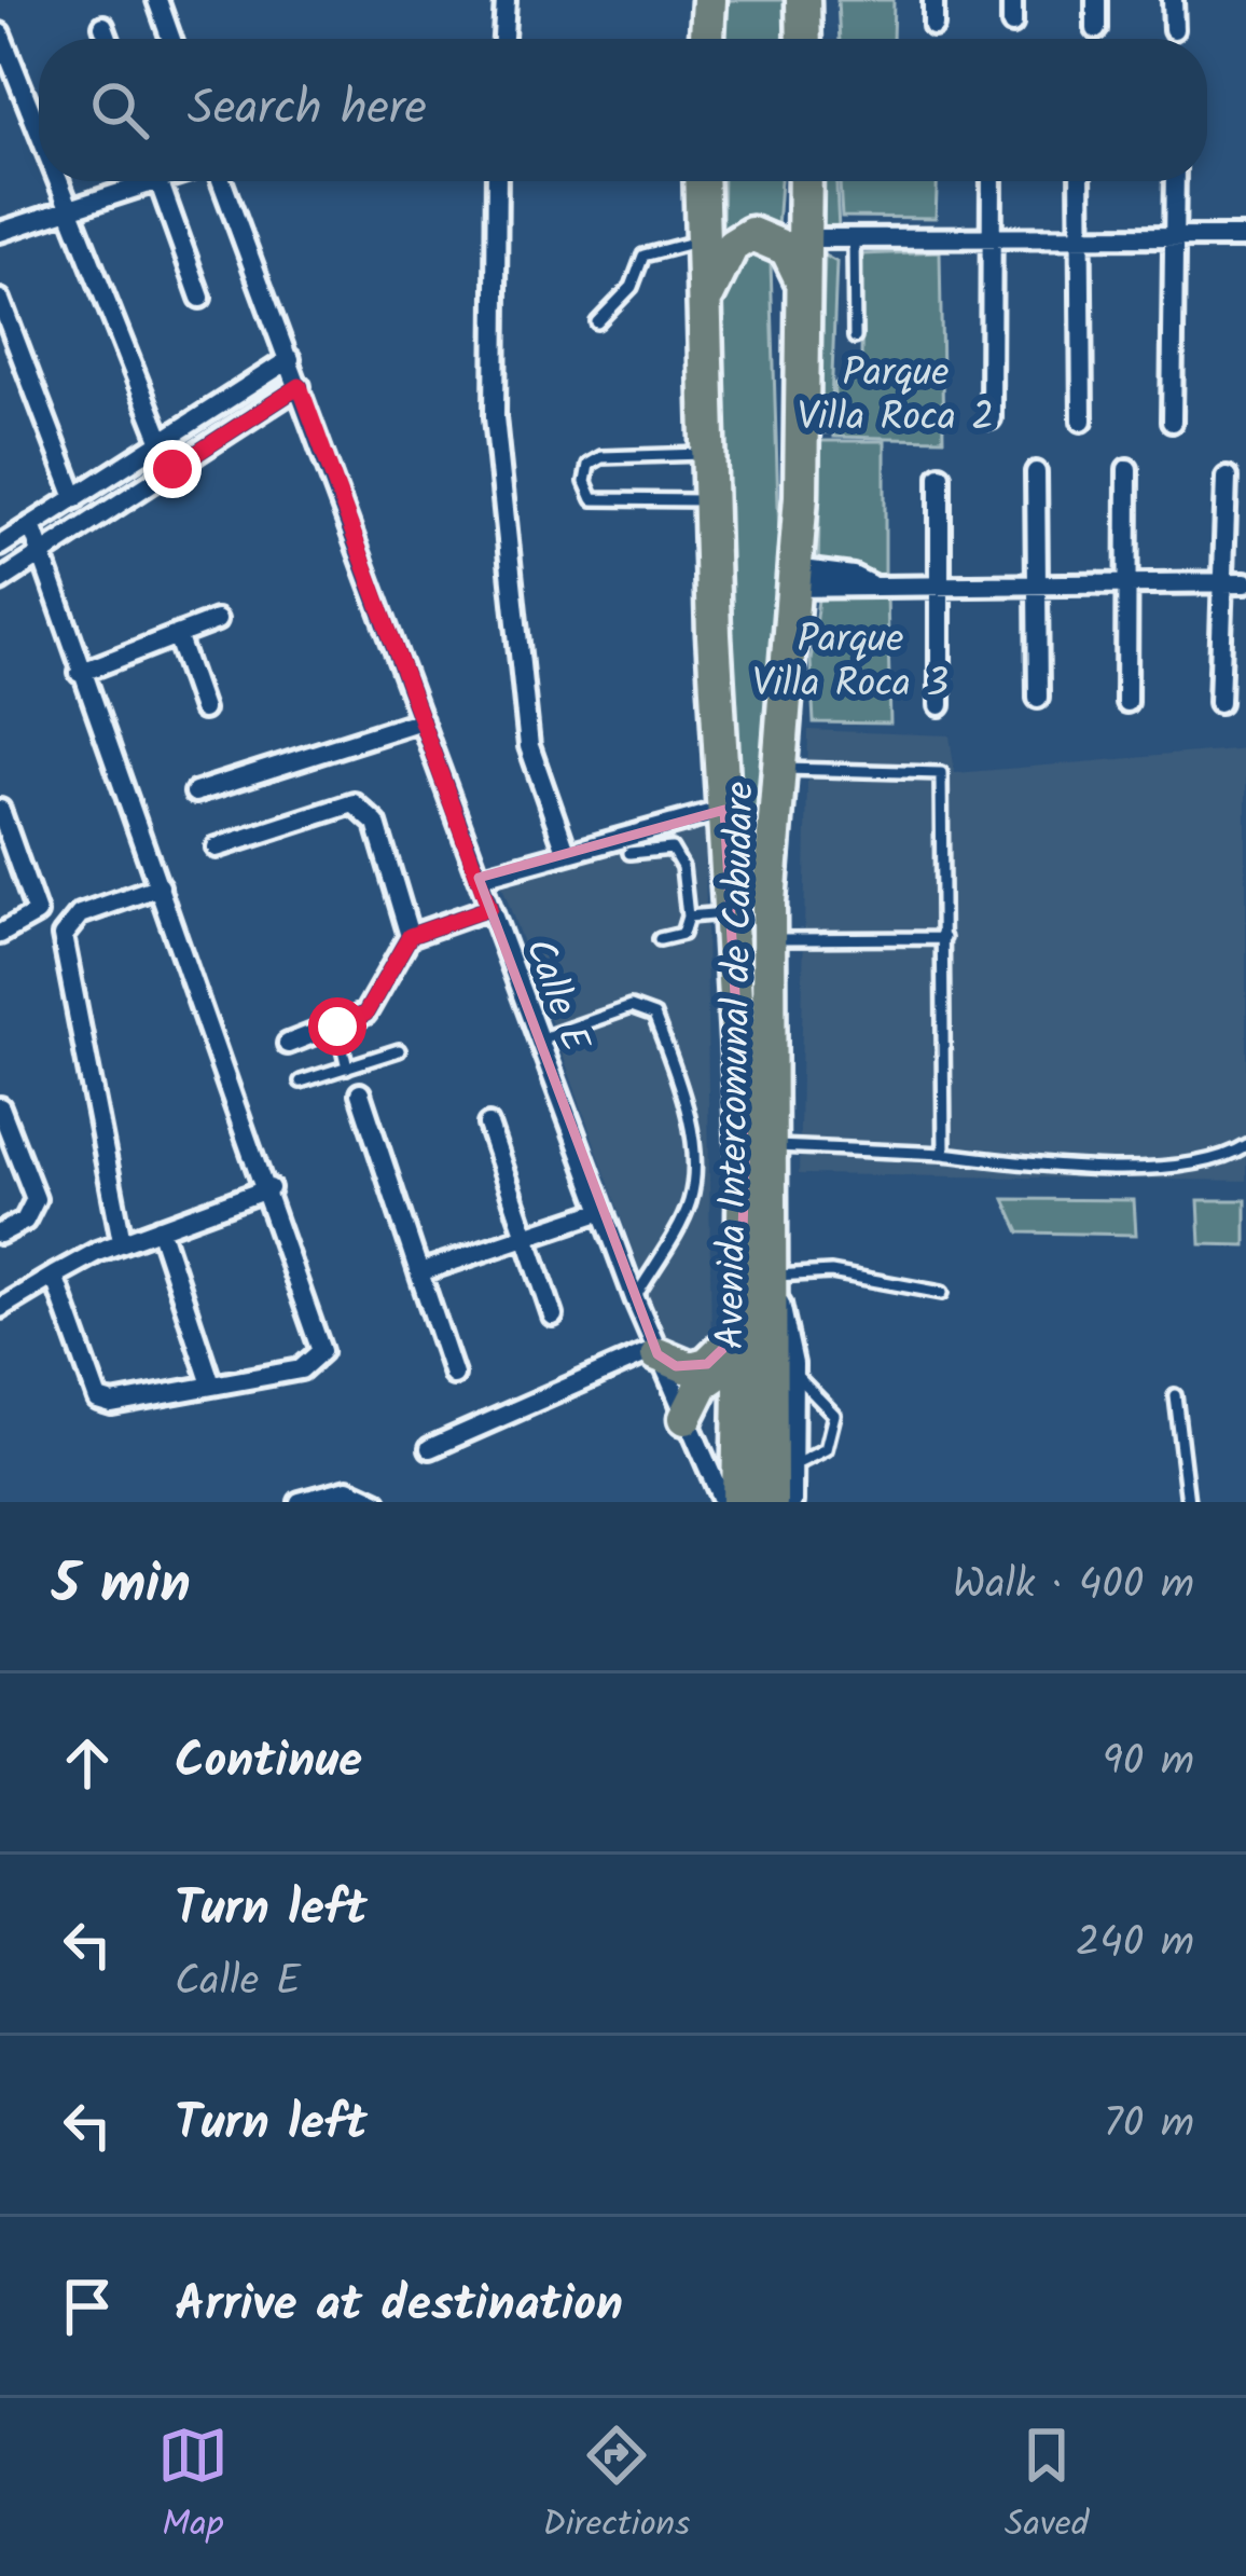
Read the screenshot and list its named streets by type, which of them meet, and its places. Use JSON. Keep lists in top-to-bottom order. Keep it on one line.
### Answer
{"streets":{"highway":["Avenida Intercomunal de Cabudare"],"street":["Calle E"]},"parks":["Parque Villa Roca 2","Parque Villa Roca 3"],"page":{"search":"Search here","heading":["5 min","Walk · 400 m"],"list":[["Continue","90 m"],["Turn left","Calle E","240 m"],["Turn left","70 m"],"Arrive at destination"],"nav":["Map","Directions","Saved"]}}
